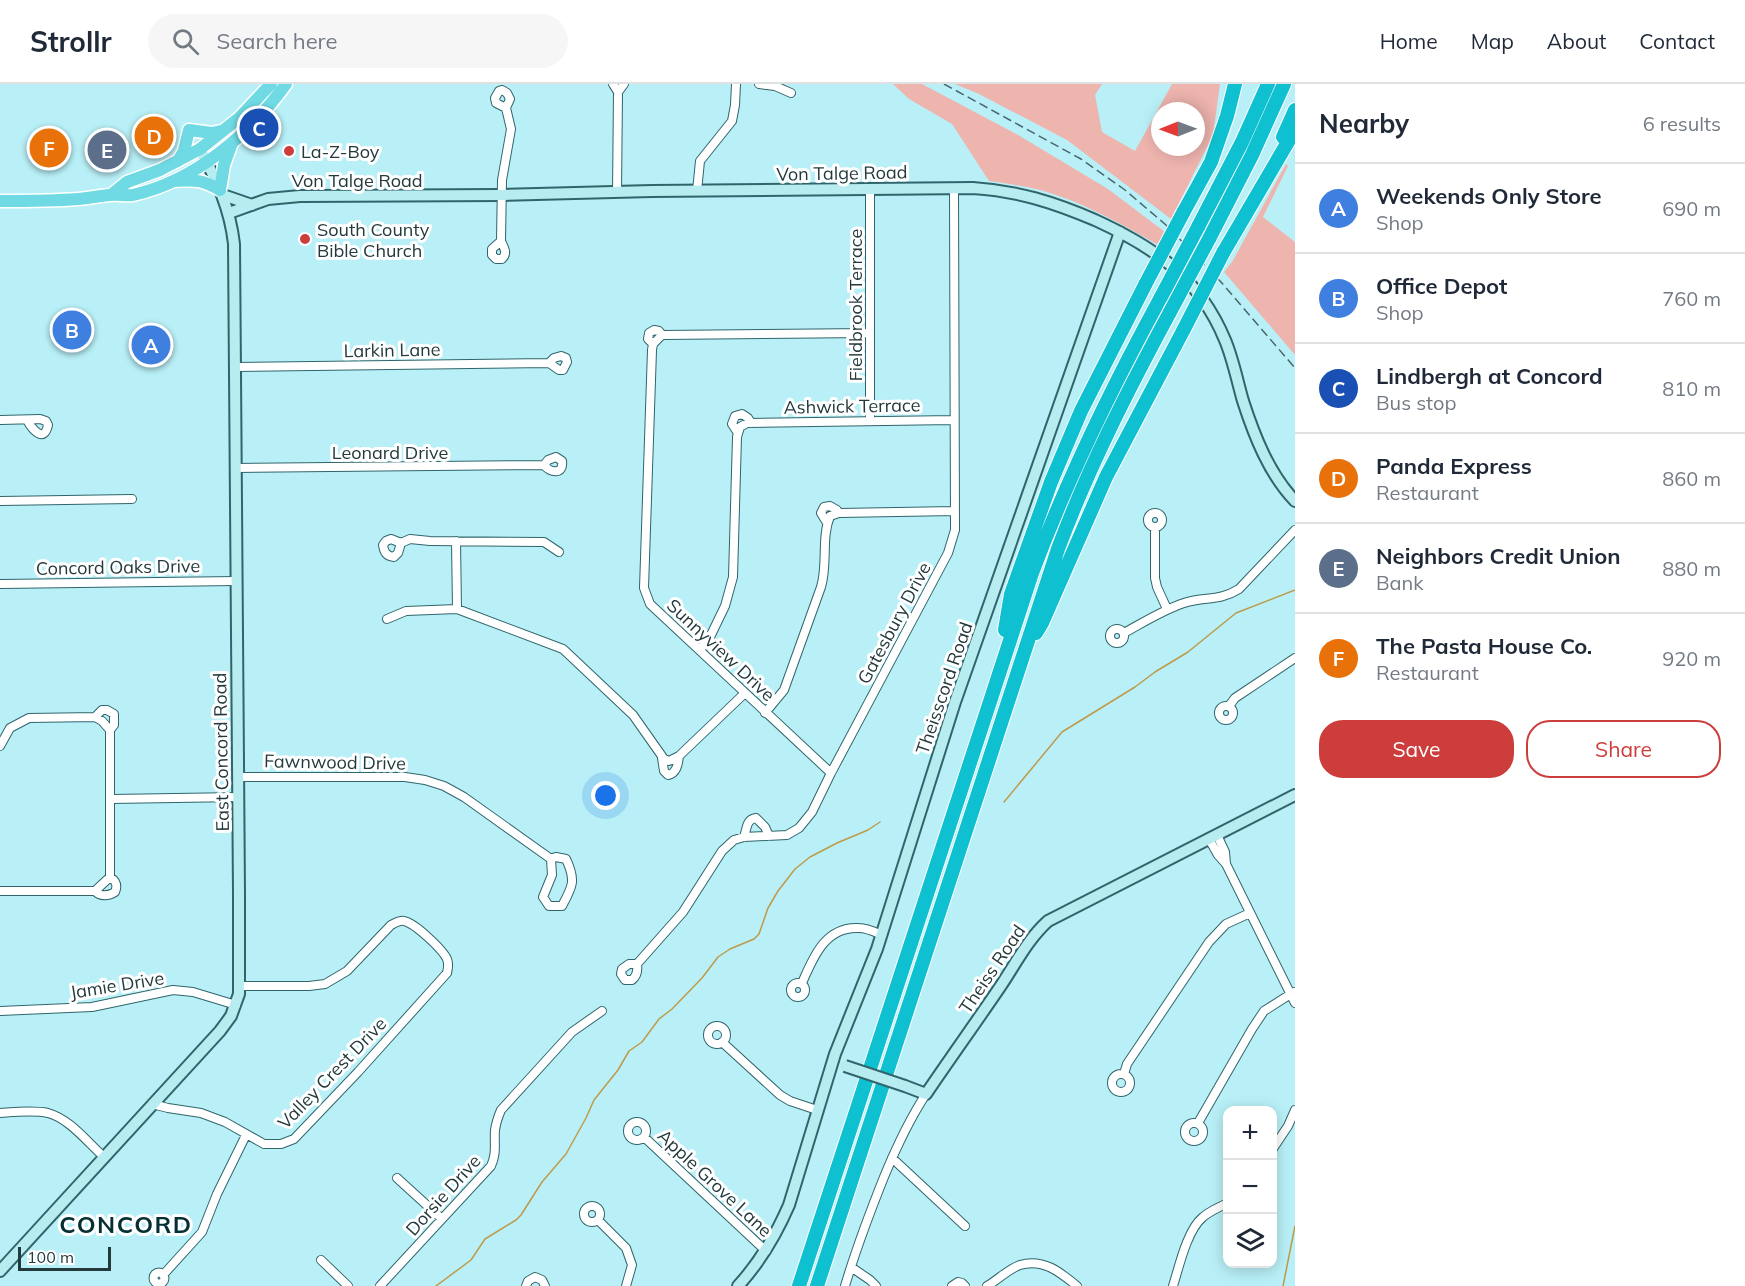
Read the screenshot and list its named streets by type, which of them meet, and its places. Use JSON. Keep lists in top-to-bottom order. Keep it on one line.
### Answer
{"streets":{"street":["Von Talge Road","Fieldbrook Terrace","Larkin Lane","Ashwick Terrace","Leonard Drive","Concord Oaks Drive","Gatesbury Drive","Sunnyview Drive","Theisscord Road","East Concord Road","Fawnwood Drive","Theiss Road","Jamie Drive","Valley Crest Drive","Apple Grove Lane","Dorsie Drive"]},"crossings":[["Von Talge Road","Fieldbrook Terrace"],["Von Talge Road","Gatesbury Drive"],["Von Talge Road","Theisscord Road"],["Von Talge Road","East Concord Road"],["Fieldbrook Terrace","Ashwick Terrace"],["Fieldbrook Terrace","Sunnyview Drive"],["Larkin Lane","East Concord Road"],["Ashwick Terrace","Gatesbury Drive"],["Ashwick Terrace","Sunnyview Drive"],["Leonard Drive","East Concord Road"],["Concord Oaks Drive","East Concord Road"],["Gatesbury Drive","Sunnyview Drive"],["East Concord Road","Fawnwood Drive"],["East Concord Road","Jamie Drive"],["East Concord Road","Valley Crest Drive"]],"districts":["CONCORD"],"places":["La-Z-Boy","South County Bible Church"],"scale_bar":"100 m","north":"left","page":{"header":"Strollr","search":"Search here","nav":["Home","Map","About","Contact"],"heading":["Nearby","6 results"],"pins":["C","D","F","E","B","A"],"list":[{"mark":"A","name":"Weekends Only Store","note":"Shop","value":"690 m"},{"mark":"B","name":"Office Depot","note":"Shop","value":"760 m"},{"mark":"C","name":"Lindbergh at Concord","note":"Bus stop","value":"810 m"},{"mark":"D","name":"Panda Express","note":"Restaurant","value":"860 m"},{"mark":"E","name":"Neighbors Credit Union","note":"Bank","value":"880 m"},{"mark":"F","name":"The Pasta House Co.","note":"Restaurant","value":"920 m"}],"buttons":["Save","Share"],"map_buttons":["+","−"],"scale":"100 m"}}
